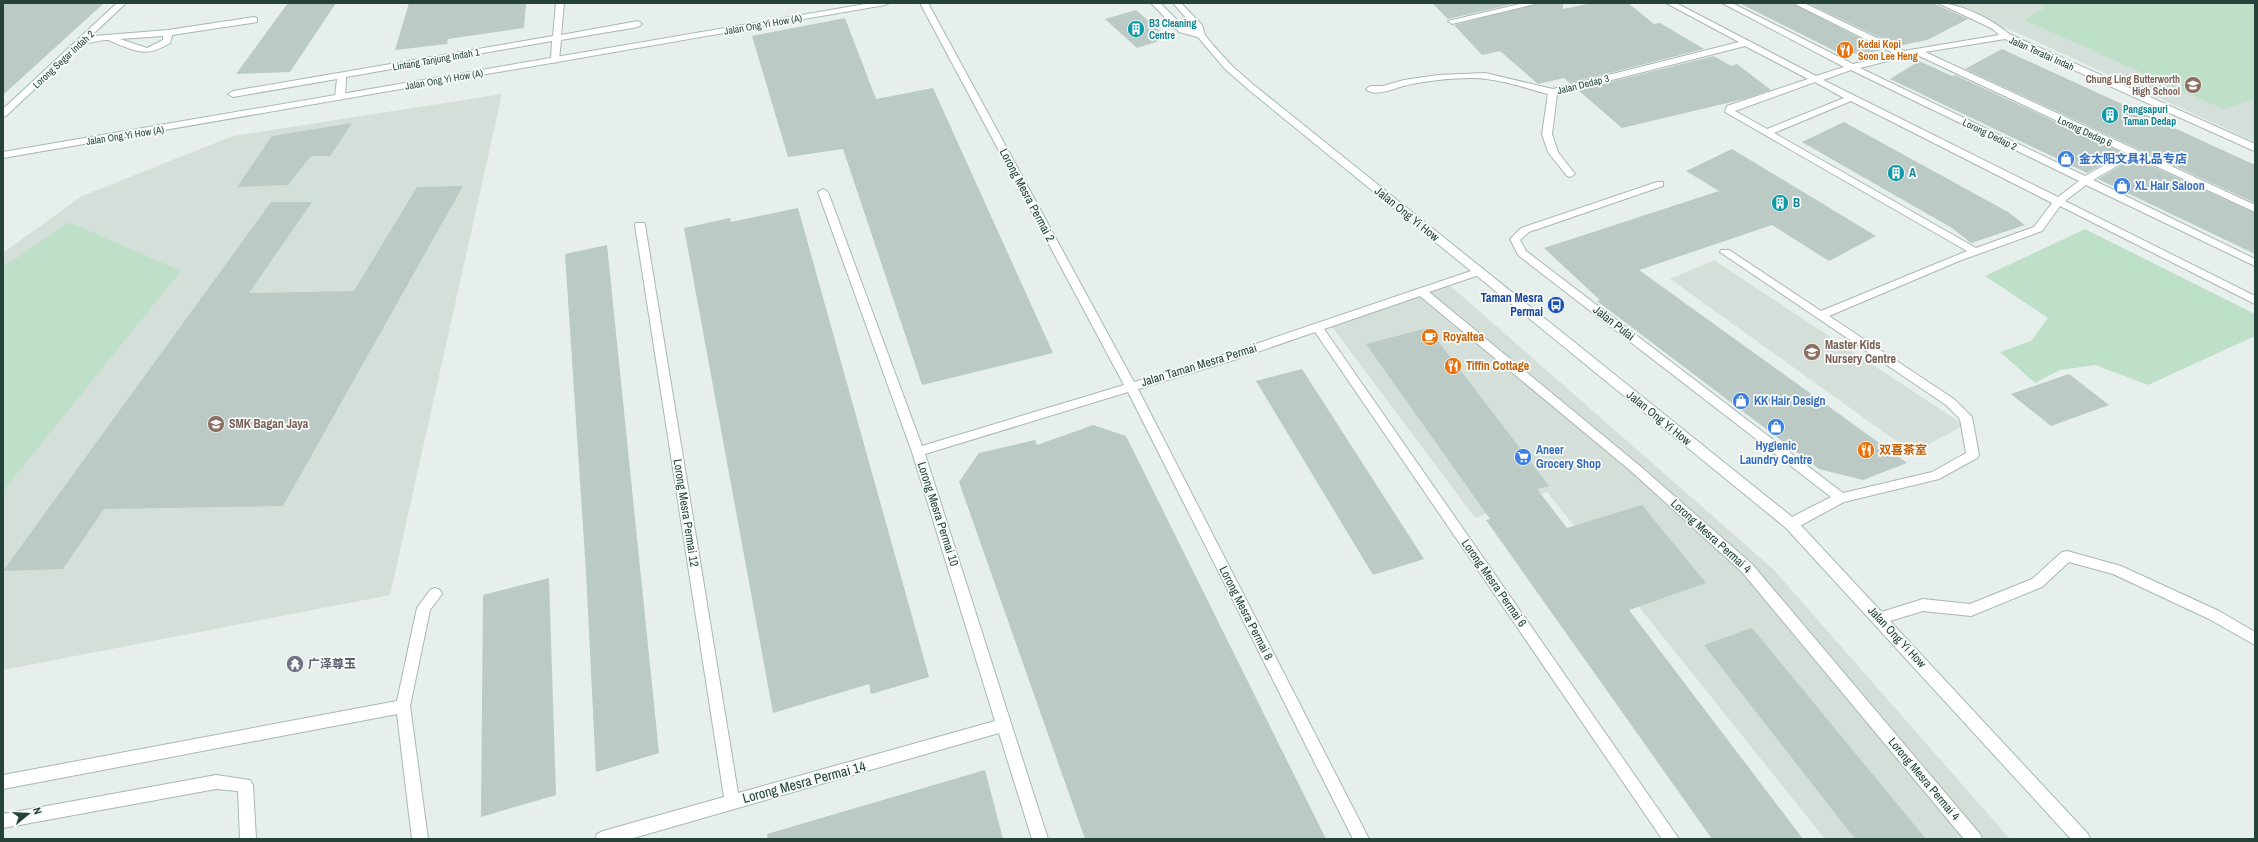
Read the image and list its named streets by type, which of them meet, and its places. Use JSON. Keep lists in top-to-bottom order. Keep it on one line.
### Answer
{"streets":{"street":["Jalan Ong Yi How (A)","Jalan Teratai Indah","Lorong Segar Indah 2","Lintang Tanjung Indah 1","Jalan Dedap 3","Lorong Dedap 6","Lorong Dedap 2","Lorong Mesra Permai 2","Jalan Ong Yi How","Jalan Pulai","Jalan Taman Mesra Permai","Lorong Mesra Permai 12","Lorong Mesra Permai 10","Lorong Mesra Permai 4","Lorong Mesra Permai 6","Lorong Mesra Permai 8","Lorong Mesra Permai 14"]},"crossings":[["Lorong Mesra Permai 2","Jalan Taman Mesra Permai"],["Lorong Mesra Permai 2","Lorong Mesra Permai 8"],["Jalan Ong Yi How","Jalan Taman Mesra Permai"],["Jalan Taman Mesra Permai","Lorong Mesra Permai 10"],["Jalan Taman Mesra Permai","Lorong Mesra Permai 4"],["Jalan Taman Mesra Permai","Lorong Mesra Permai 6"],["Jalan Taman Mesra Permai","Lorong Mesra Permai 8"],["Lorong Mesra Permai 12","Lorong Mesra Permai 14"],["Lorong Mesra Permai 10","Lorong Mesra Permai 14"]],"places":{"building":["B3 Cleaning Centre","Pangsapuri Taman Dedap","A","B"],"restaurant":["Kedai Kopi Soon Lee Heng","Tiffin Cottage","双喜茶室"],"school or university":["Chung Ling Butterworth High School","Master Kids Nursery Centre","SMK Bagan Jaya"],"shop":["金太阳文具礼品专店","XL Hair Saloon","KK Hair Design","Hygienic Laundry Centre"],"bus stop":["Taman Mesra Permai"],"cafe":["Royaltea"],"supermarket":["Aneer Grocery Shop"],"temple":["广泽尊玉"]},"north":"right"}
